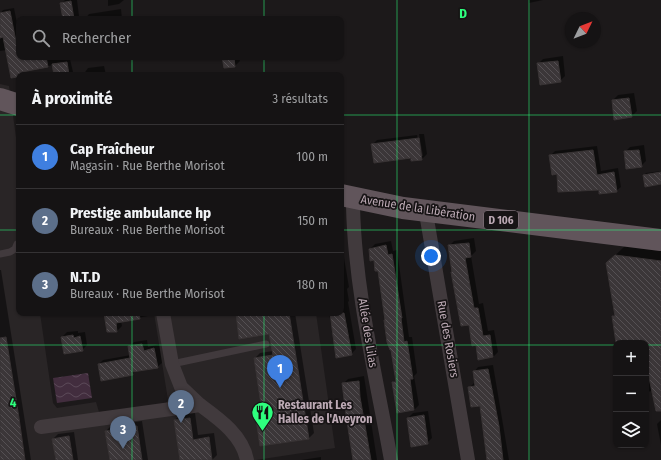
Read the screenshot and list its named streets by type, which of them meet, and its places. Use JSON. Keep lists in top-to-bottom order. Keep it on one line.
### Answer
{"streets":{"main road":["Avenue de la Libération","D 106"],"street":["Allée des Lilas","Rue des Rosiers"]},"crossings":[["Avenue de la Libération","Allée des Lilas"],["Avenue de la Libération","Rue des Rosiers"]],"places":{"restaurant":["Restaurant Les Halles de l'Aveyron"]},"north":"top right","page":{"search":"Rechercher","heading":["À proximité","3 résultats"],"list":[{"mark":"1","name":"Cap Fraîcheur","note":"Magasin · Rue Berthe Morisot","value":"100 m"},{"mark":"2","name":"Prestige ambulance hp","note":"Bureaux · Rue Berthe Morisot","value":"150 m"},{"mark":"3","name":"N.T.D","note":"Bureaux · Rue Berthe Morisot","value":"180 m"}],"map_buttons":["+","−"],"pins":["1","2","3"]},"grid":{"columns":["D"],"rows":["4"]}}
